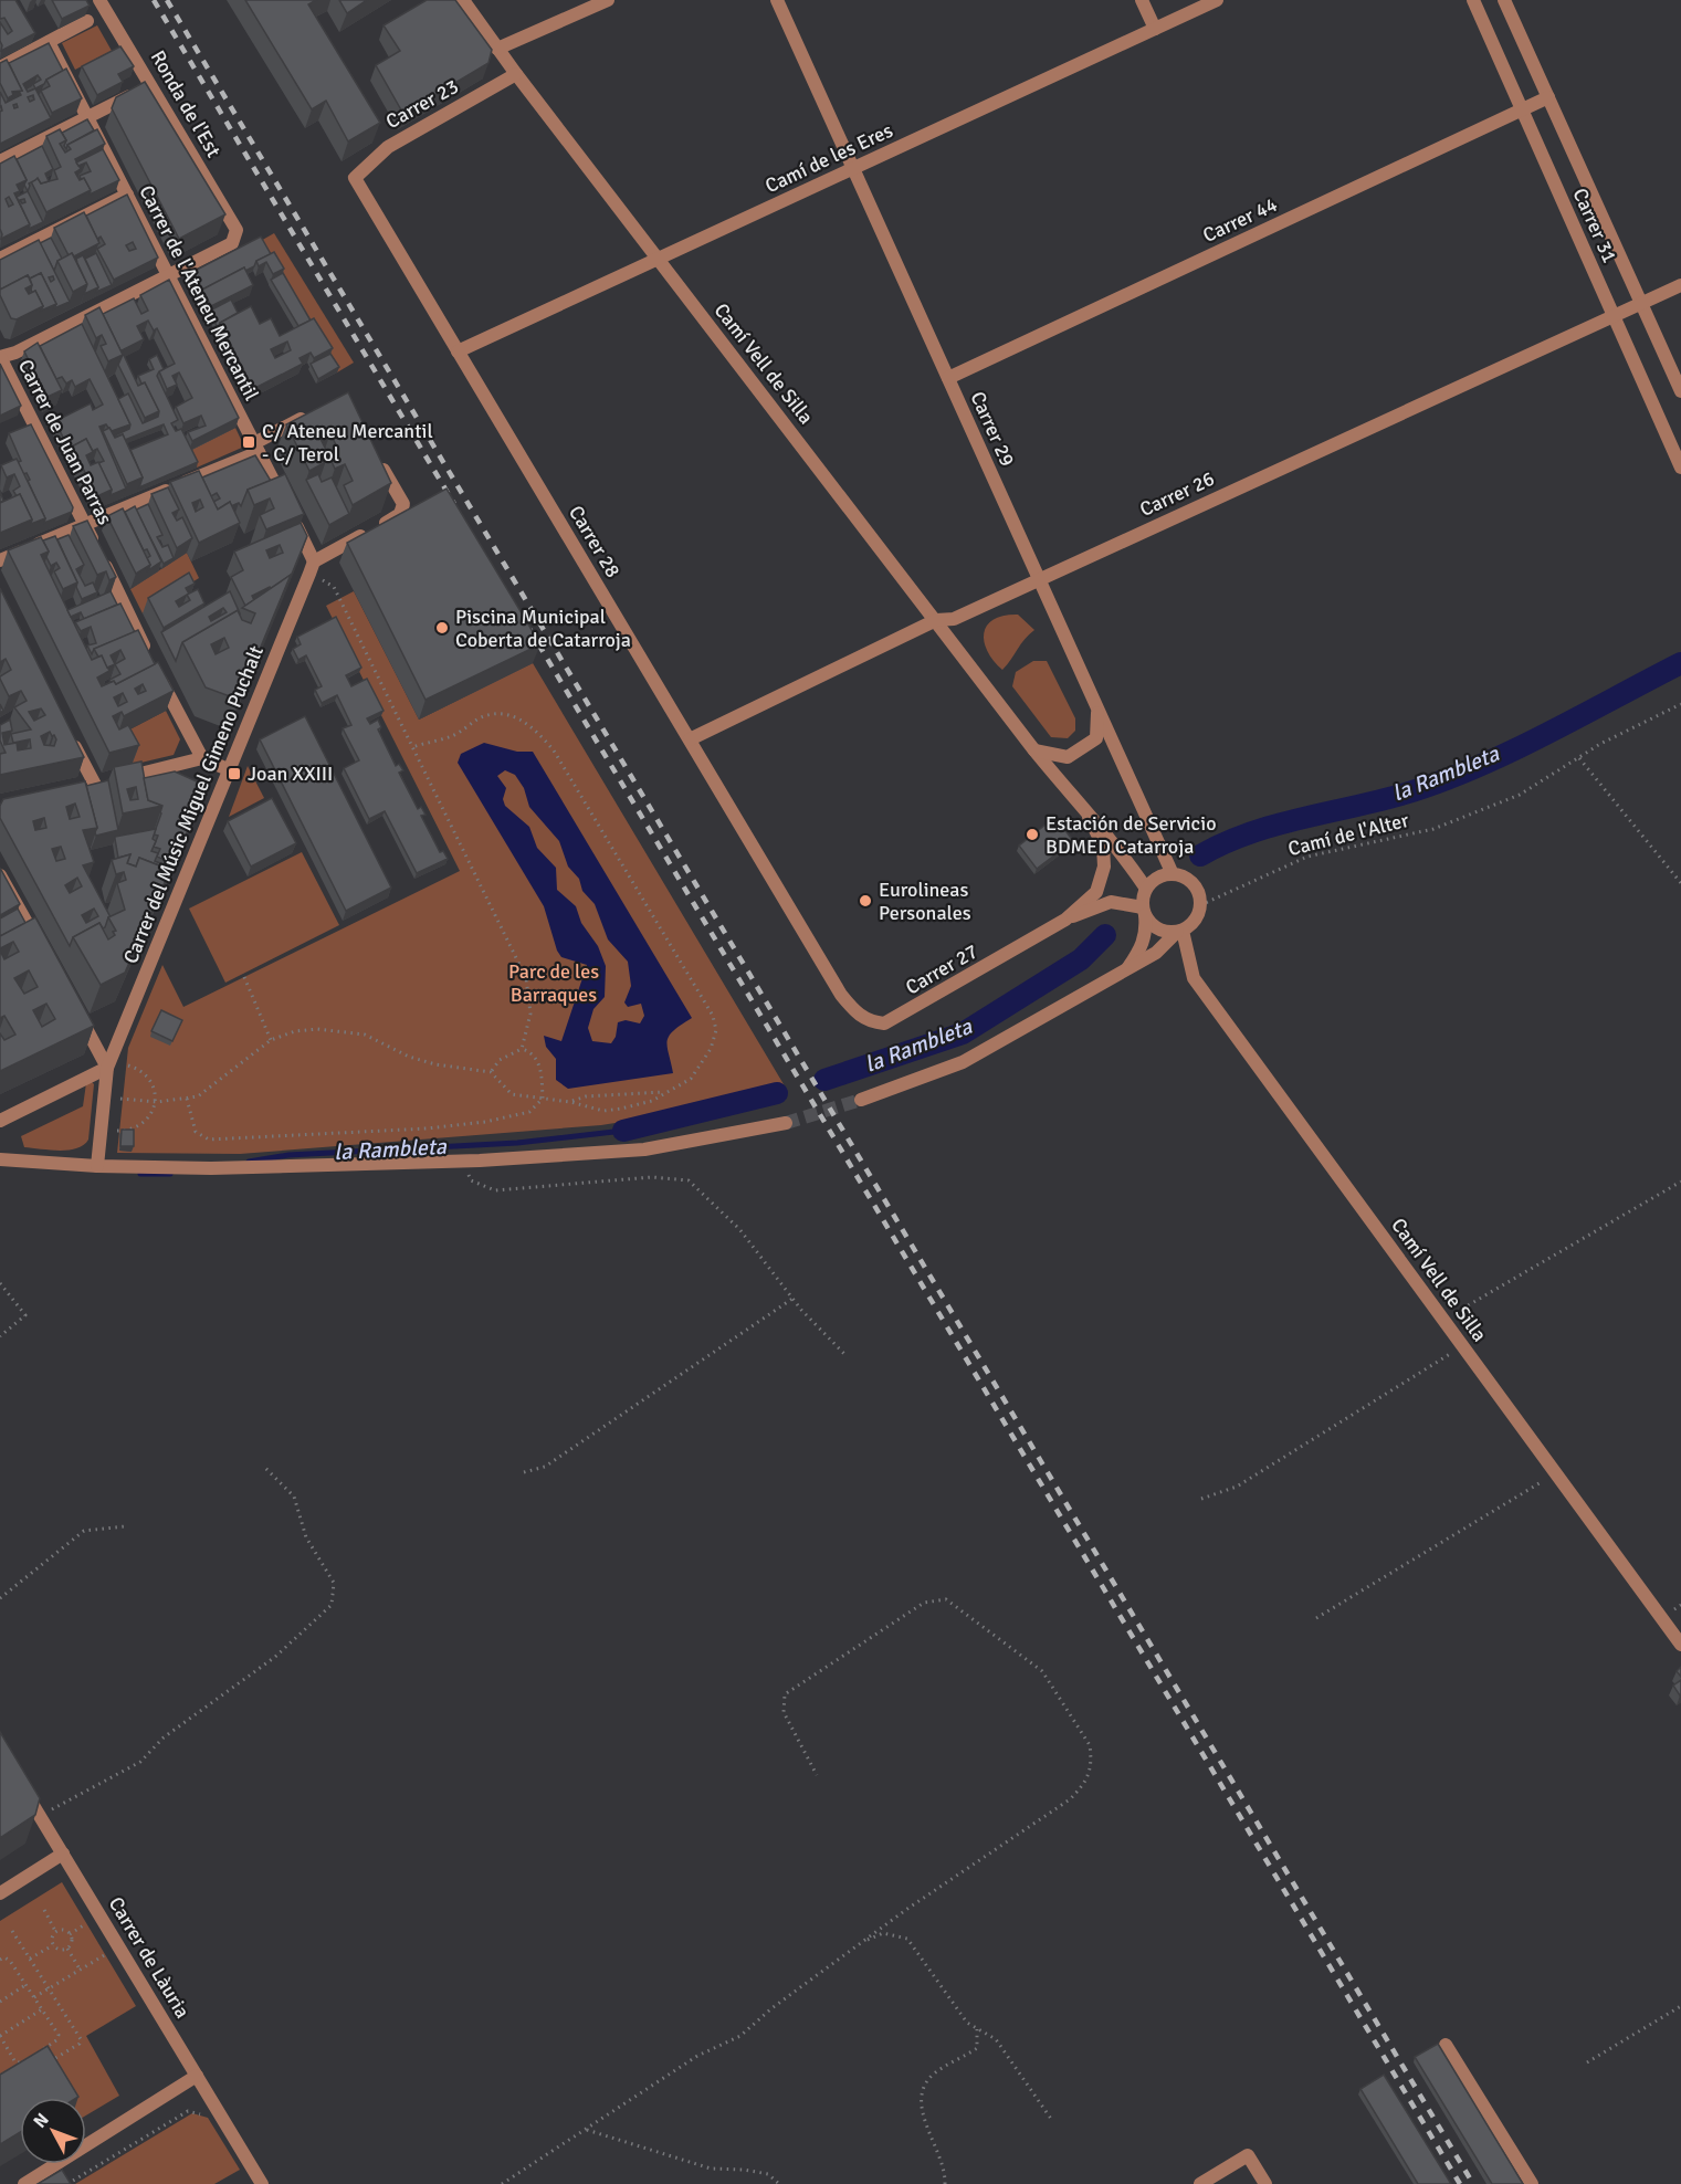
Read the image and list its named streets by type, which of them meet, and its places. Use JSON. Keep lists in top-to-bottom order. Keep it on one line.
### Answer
{"streets":{"street":["Ronda de l'Est","Carrer 23","Camí de les Eres","Carrer 44","Carrer 31","Carrer de l'Ateneu Mercantil","Camí Vell de Silla","Carrer 29","Carrer de Juan Parras","Carrer 26","Carrer 28","Carrer del Músic Miguel Gimeno Puchalt","Carrer 27","Carrer de Làuria"],"path":["Camí de l'Alter"]},"crossings":[["Ronda de l'Est","Carrer de l'Ateneu Mercantil"],["Carrer 23","Camí Vell de Silla"],["Carrer 23","Carrer 28"],["Camí de les Eres","Camí Vell de Silla"],["Camí de les Eres","Carrer 29"],["Camí de les Eres","Carrer 28"],["Carrer 44","Carrer 31"],["Carrer 44","Carrer 29"],["Carrer 31","Carrer 26"],["Carrer de l'Ateneu Mercantil","Carrer del Músic Miguel Gimeno Puchalt"],["Camí Vell de Silla","Carrer 29"],["Camí Vell de Silla","Carrer 26"],["Camí Vell de Silla","Camí de l'Alter"],["Camí Vell de Silla","Carrer 27"],["Carrer 29","Carrer 26"],["Carrer 29","Camí de l'Alter"],["Carrer 29","Carrer 27"],["Carrer 26","Carrer 28"],["Carrer 28","Carrer 27"],["Camí de l'Alter","Carrer 27"]],"water":["la Rambleta"],"parks":["Parc de les Barraques"],"places":{"transit":["C/ Ateneu Mercantil - C/ Terol","Joan XXIII"],"other":["Piscina Municipal Coberta de Catarroja","Estación de Servicio BDMED Catarroja","Eurolineas Personales"]},"north":"top left"}
